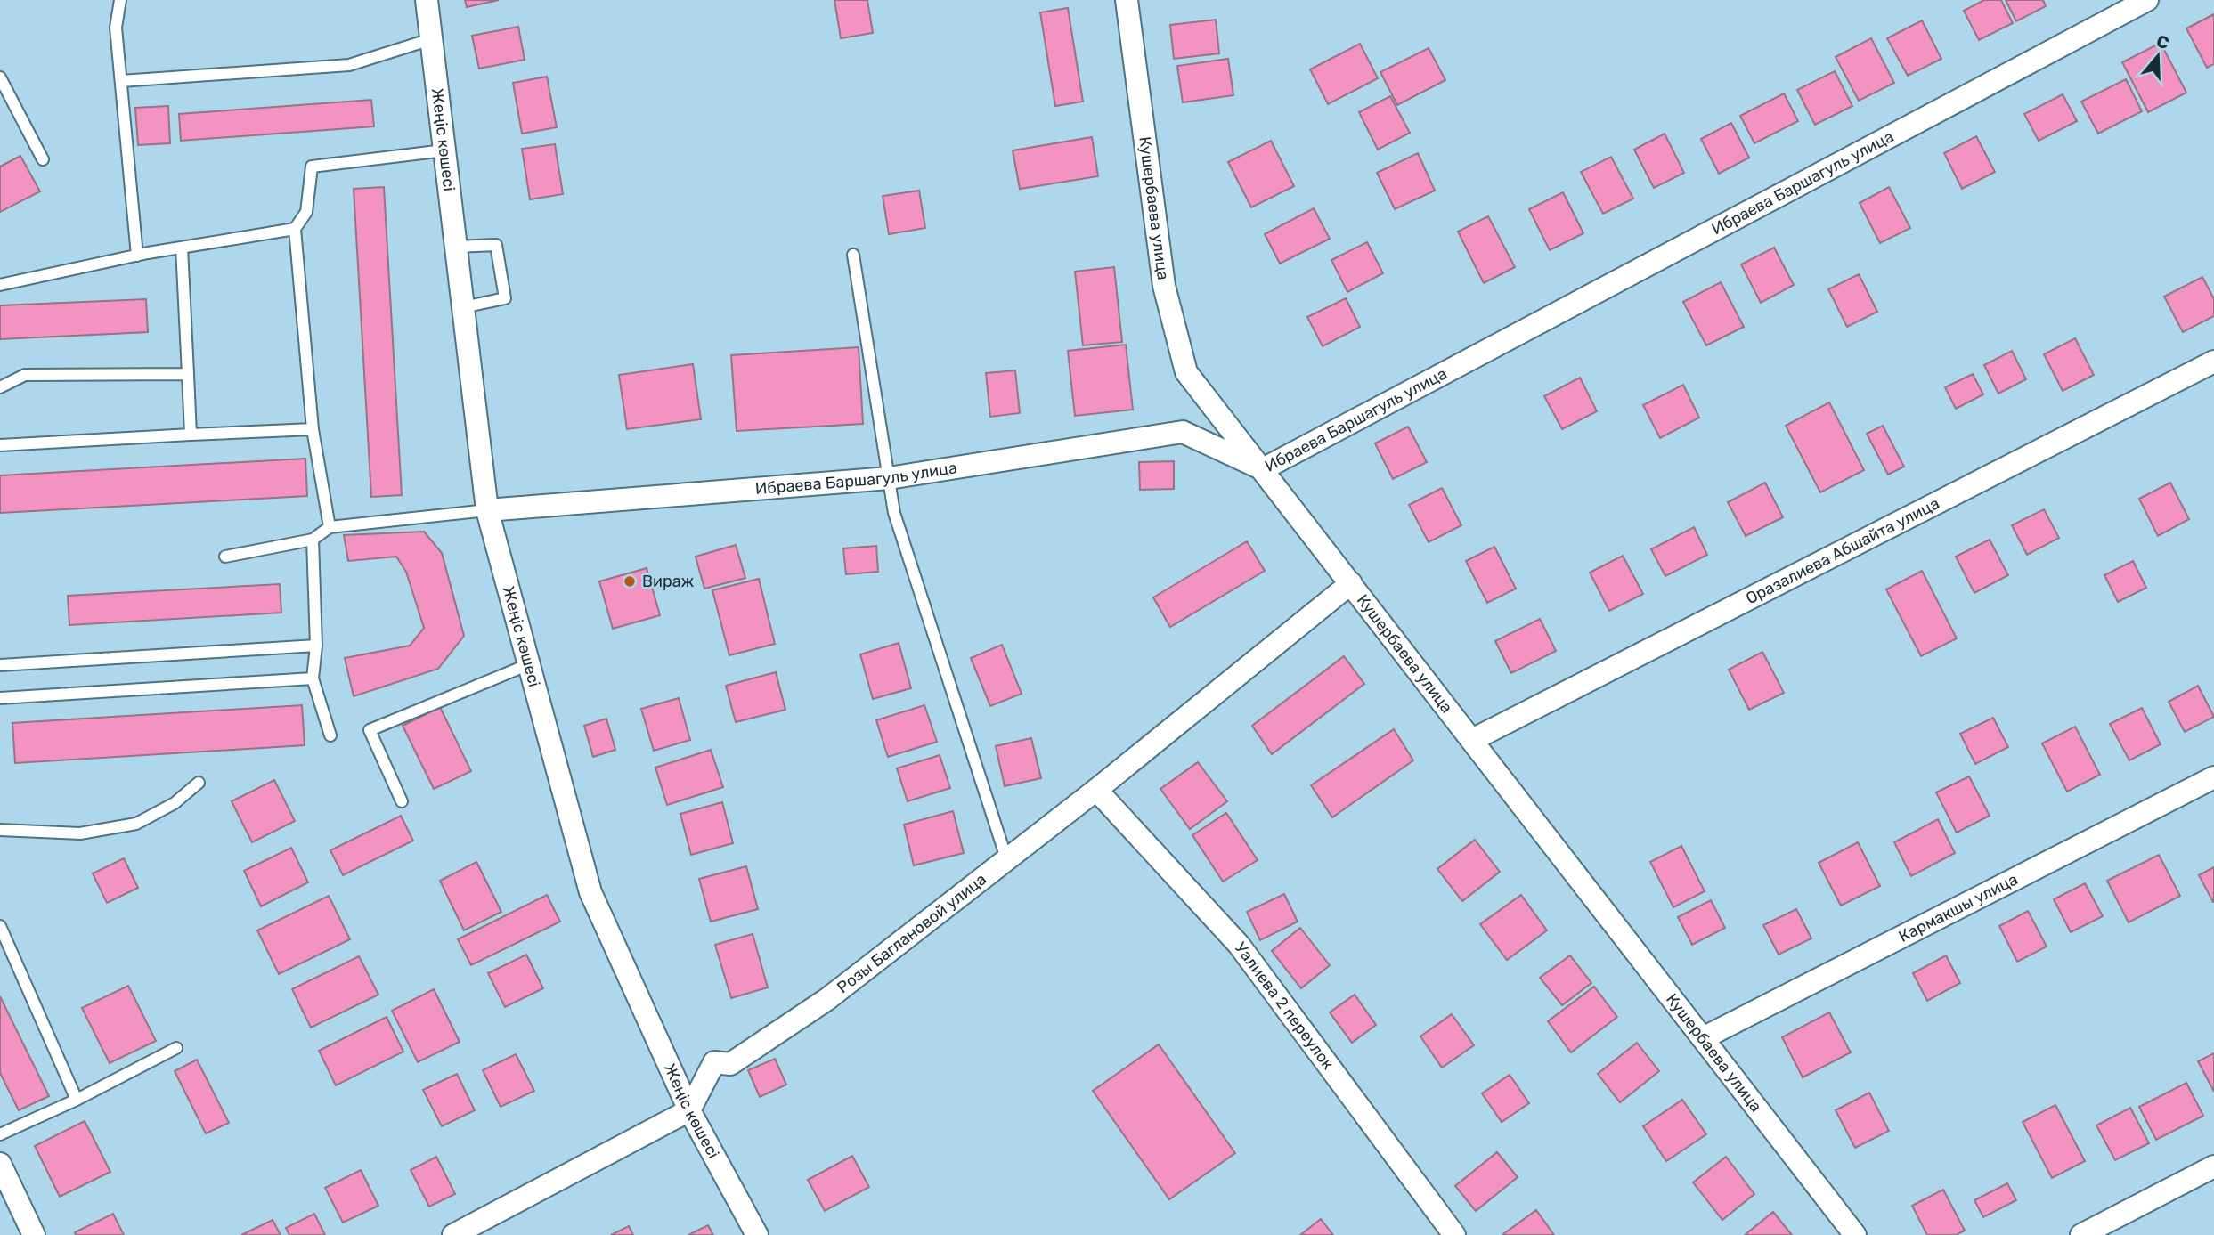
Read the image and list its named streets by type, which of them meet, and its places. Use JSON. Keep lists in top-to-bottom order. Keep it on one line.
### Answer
{"streets":{"street":["Жеңіс көшесі","Ибраева Баршагуль улица","Кушербаева улица","Оразалиева Абшайта улица","Кармакшы улица","Розы Баглановой улица","Уалиева 2 переулок"]},"crossings":[["Жеңіс көшесі","Ибраева Баршагуль улица"],["Жеңіс көшесі","Розы Баглановой улица"],["Ибраева Баршагуль улица","Кушербаева улица"],["Кушербаева улица","Оразалиева Абшайта улица"],["Кушербаева улица","Кармакшы улица"],["Кушербаева улица","Розы Баглановой улица"],["Розы Баглановой улица","Уалиева 2 переулок"]],"places":["Вираж"],"north":"top"}
